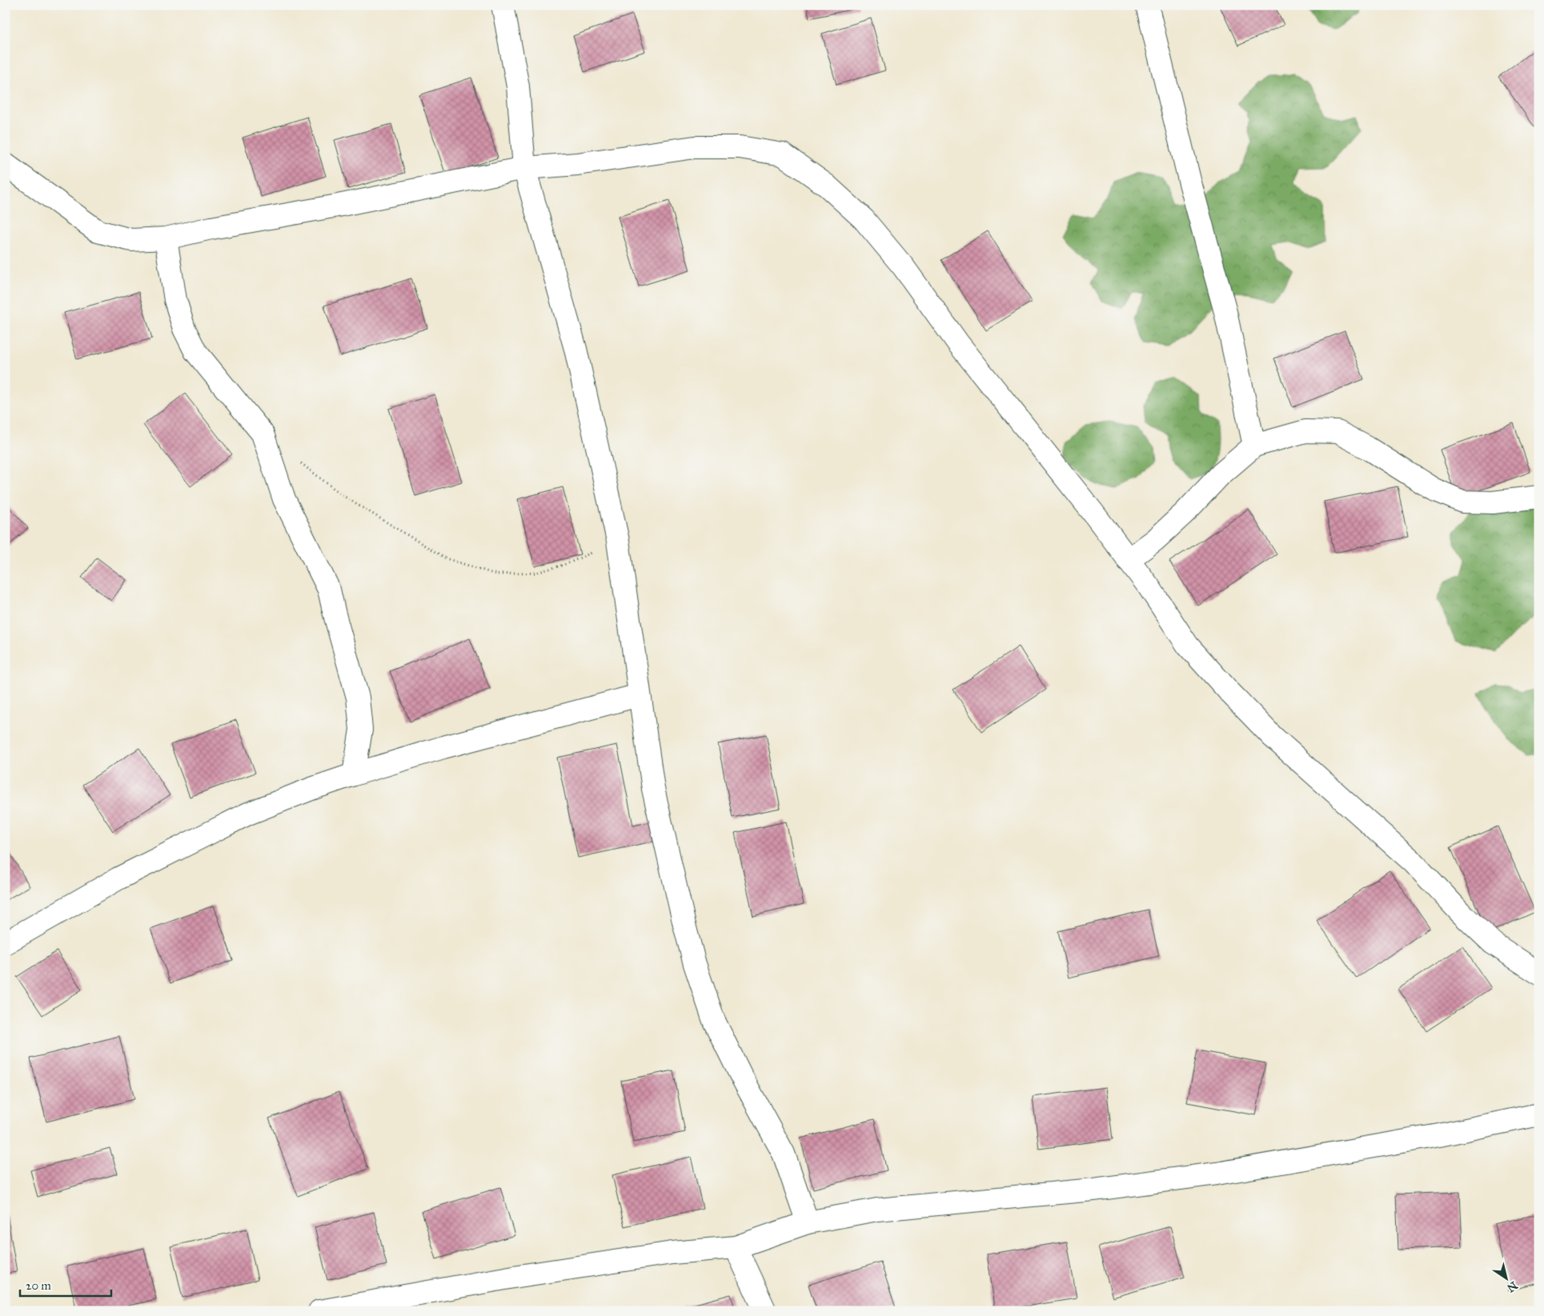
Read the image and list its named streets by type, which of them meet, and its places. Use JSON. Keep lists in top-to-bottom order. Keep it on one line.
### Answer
{"scale_bar":"20 m","north":"bottom right"}
